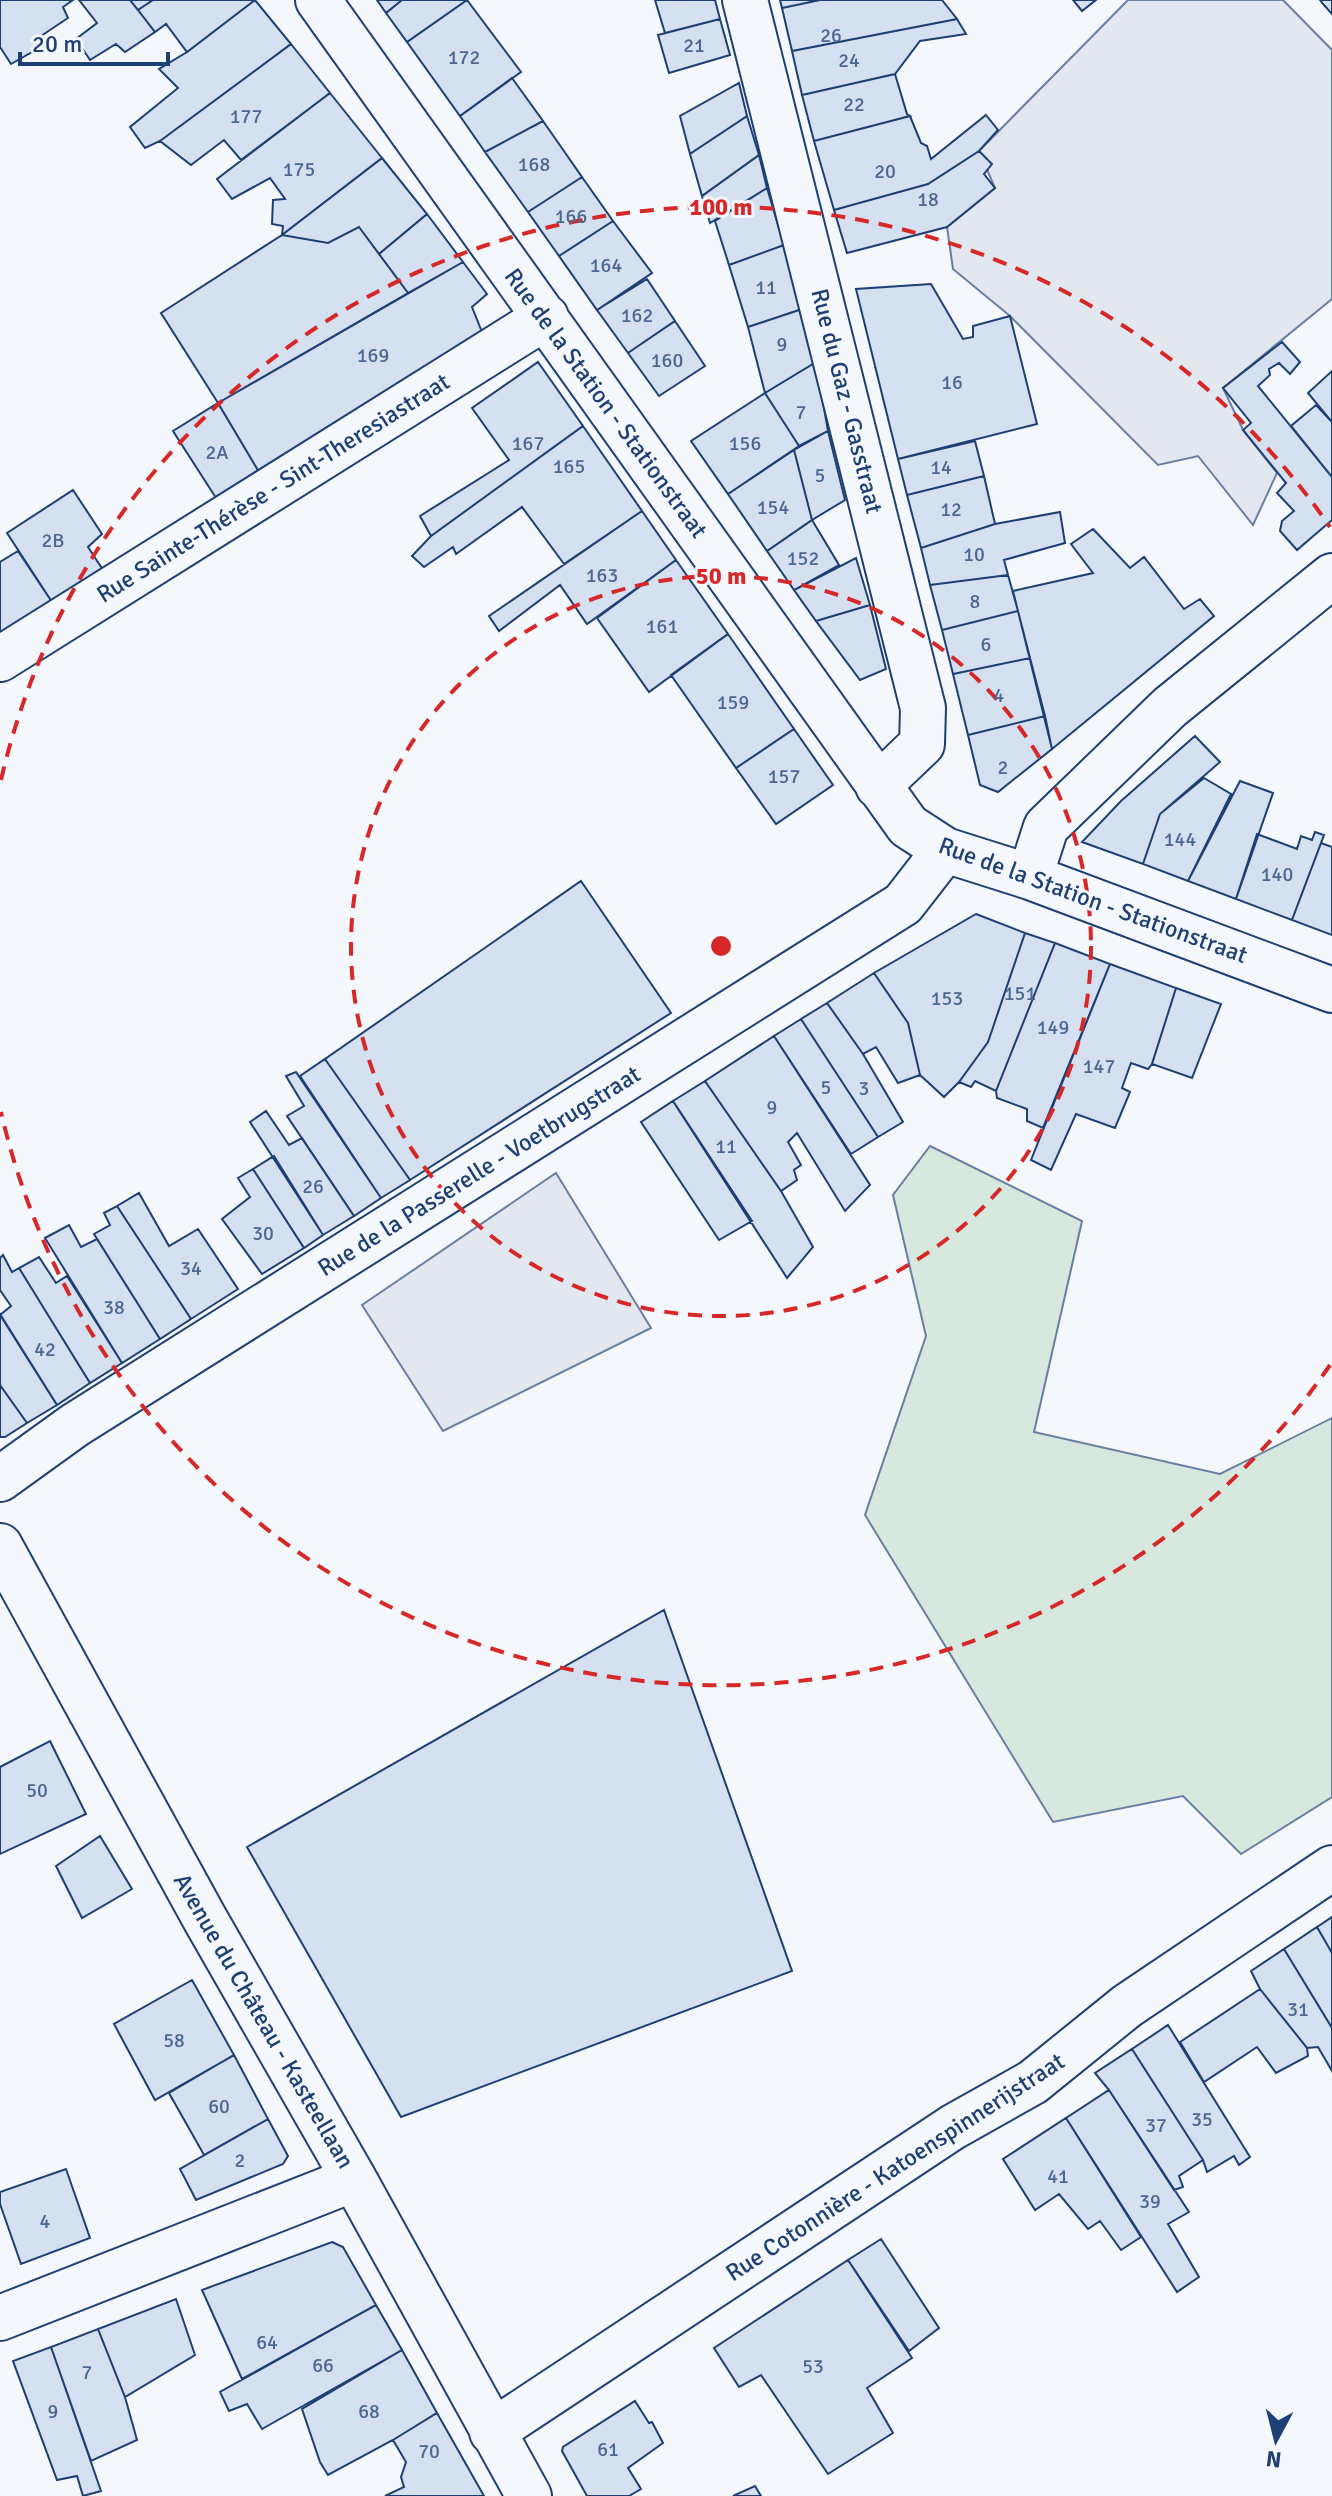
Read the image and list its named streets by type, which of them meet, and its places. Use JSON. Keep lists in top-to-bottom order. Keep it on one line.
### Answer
{"streets":{"street":["Rue du Gaz - Gasstraat","Rue de la Station - Stationstraat","Rue Sainte-Thérèse - Sint-Theresiastraat","Rue de la Passerelle - Voetbrugstraat","Avenue du Château - Kasteellaan","Rue Cotonnière - Katoenspinnerijstraat"]},"crossings":[["Rue du Gaz - Gasstraat","Rue de la Station - Stationstraat"],["Rue de la Station - Stationstraat","Rue Sainte-Thérèse - Sint-Theresiastraat"],["Rue de la Station - Stationstraat","Rue de la Passerelle - Voetbrugstraat"],["Avenue du Château - Kasteellaan","Rue Cotonnière - Katoenspinnerijstraat"]],"house_numbers":["26","21","172","24","22","177","168","175","20","18","166","164","11","162","9","169","160","16","7","167","156","2A","165","14","5","154","12","2B","10","152","163","8","161","6","4","159","2","157","144","140","151","153","149","147","5","3","9","11","26","30","34","38","42","50","31","58","60","35","37","2","41","39","4","64","66","53","7","9","68","61","70"],"scale_bar":"20 m","north":"bottom","rings":["100 m","50 m"]}
